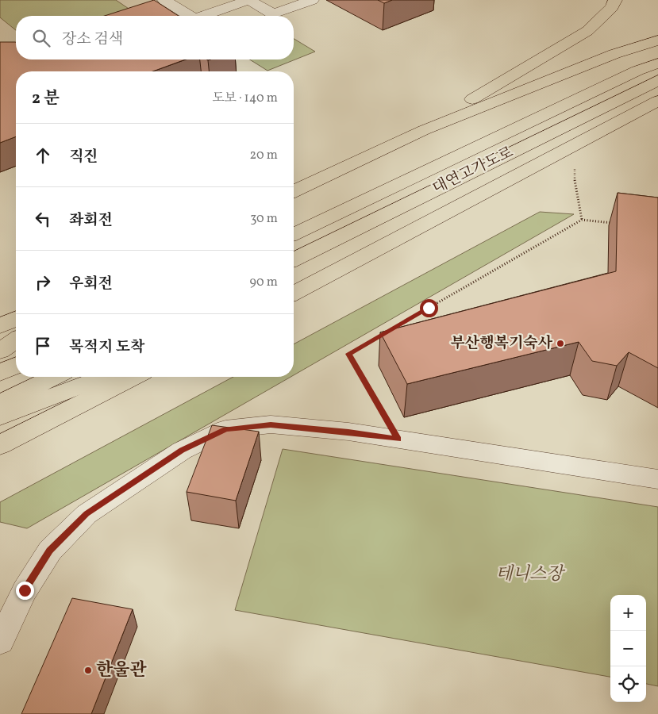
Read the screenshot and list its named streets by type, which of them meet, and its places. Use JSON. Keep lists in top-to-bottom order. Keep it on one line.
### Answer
{"streets":{"main road":["대연고가도로"]},"parks":["테니스장"],"places":["부산행복기숙사","한울관"],"page":{"search":"장소 검색","heading":["2 분","도보 · 140 m"],"list":[["직진","20 m"],["좌회전","30 m"],["우회전","90 m"],"목적지 도착"],"map_buttons":["+","−"]}}
